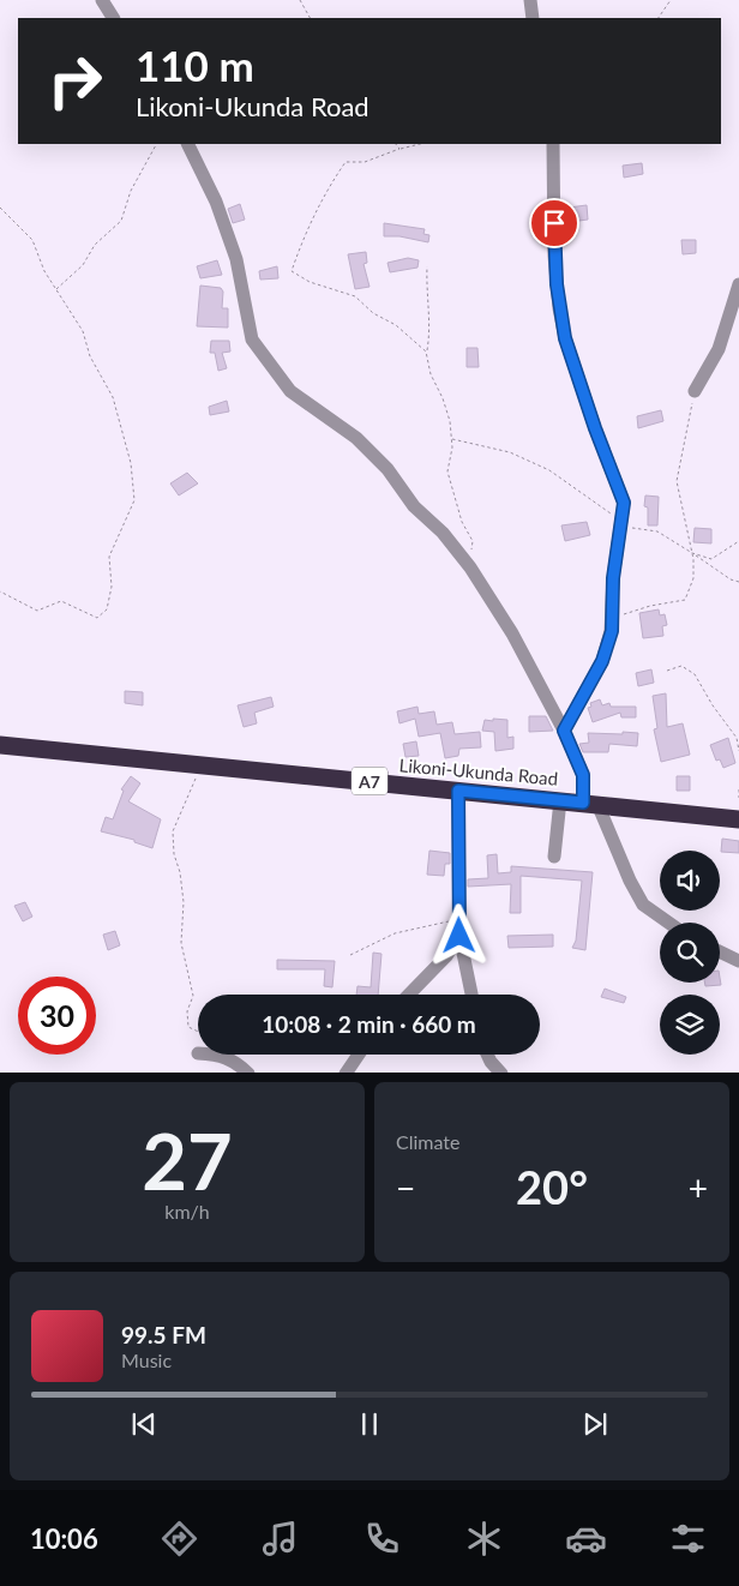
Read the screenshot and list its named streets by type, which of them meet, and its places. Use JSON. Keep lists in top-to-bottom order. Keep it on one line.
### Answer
{"streets":{"highway":["Likoni-Ukunda Road","A7"]},"page":{"turn":["110 m","Likoni-Ukunda Road"],"limit":"30","trip":"10:08 · 2 min · 660 m","tile":[["27","km/h"],"Climate"],"heat":["−","20°","+"],"song":["99.5 FM","Music"],"tabs":"10:06"}}
